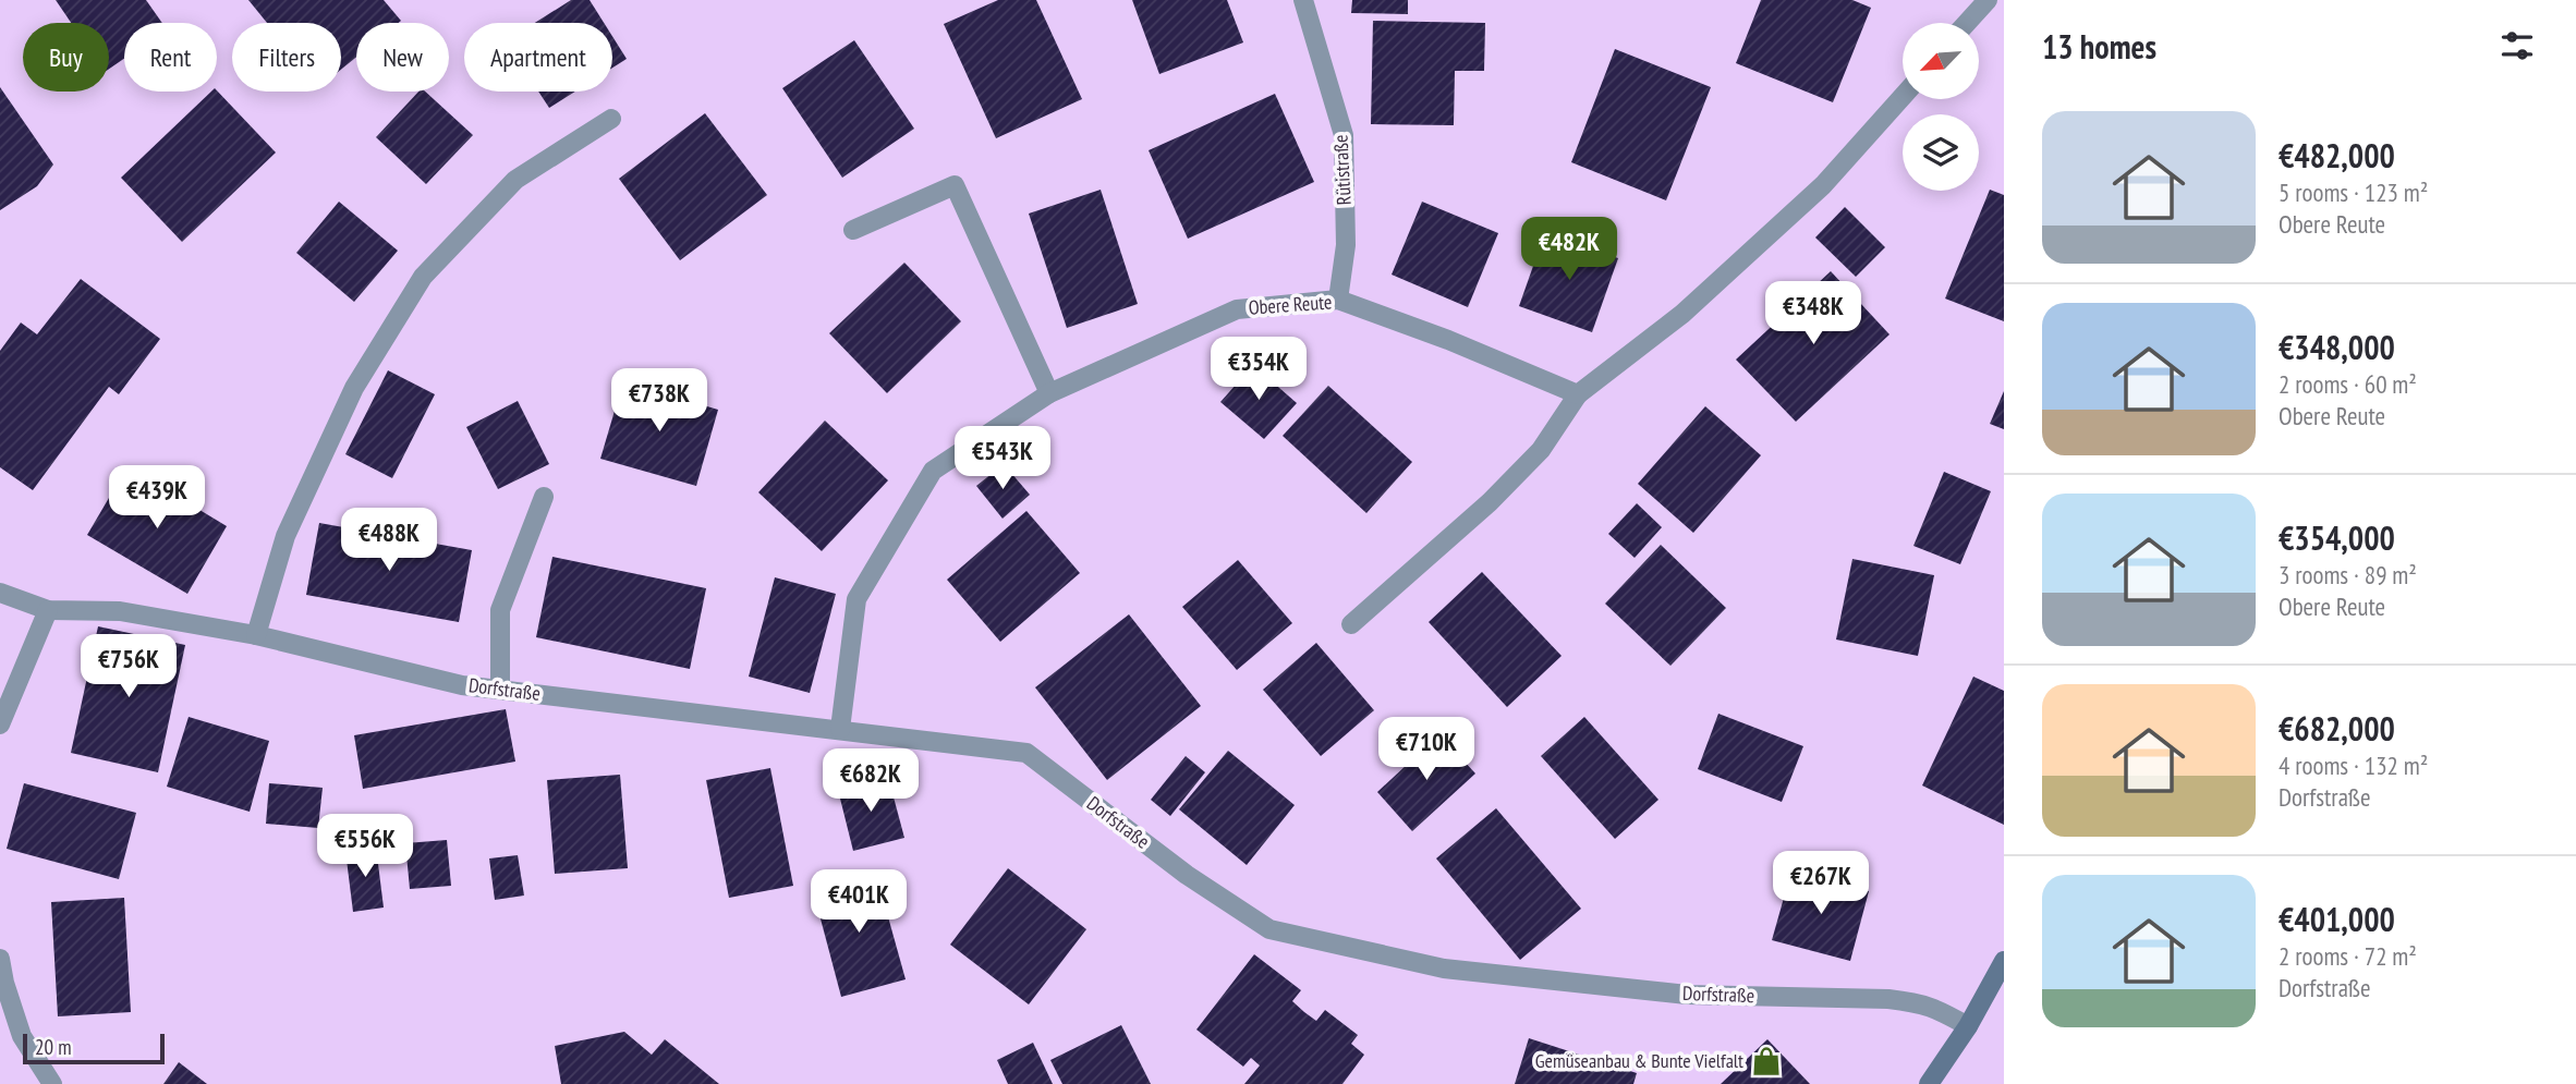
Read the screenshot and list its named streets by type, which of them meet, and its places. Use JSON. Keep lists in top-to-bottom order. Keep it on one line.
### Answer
{"streets":{"street":["Rütistraße","Obere Reute","Dorfstraße"]},"crossings":[["Rütistraße","Obere Reute"],["Obere Reute","Dorfstraße"]],"places":{"shop":["Gemüseanbau & Bunte Vielfalt"]},"scale_bar":"20 m","north":"bottom left","page":{"heading":"13 homes","chip":["Buy","Rent","Filters","New","Apartment"],"list":[{"name":"€482,000","note":"5 rooms · 123 m² · Obere Reute"},{"name":"€348,000","note":"2 rooms · 60 m² · Obere Reute"},{"name":"€354,000","note":"3 rooms · 89 m² · Obere Reute"},{"name":"€682,000","note":"4 rooms · 132 m² · Dorfstraße"},{"name":"€401,000","note":"2 rooms · 72 m² · Dorfstraße"}],"price":["€482K","€348K","€354K","€738K","€543K","€439K","€488K","€756K","€710K","€682K","€556K","€267K","€401K"],"scale":"20 m"}}
